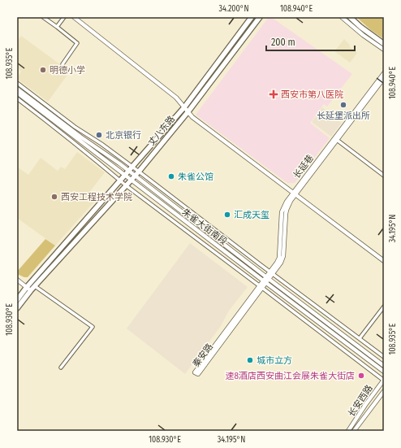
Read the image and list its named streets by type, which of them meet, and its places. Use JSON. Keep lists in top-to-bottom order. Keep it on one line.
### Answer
{"streets":{"main road":["丈八东路","长延巷","朱雀大街南段","秦安路","长安西路"]},"crossings":[["丈八东路","朱雀大街南段"],["长延巷","朱雀大街南段"],["长延巷","秦安路"],["朱雀大街南段","秦安路"]],"places":{"other":["明德小学","长延堡派出所","北京银行","朱雀公馆","西安工程技术学院","汇成天玺","城市立方","速8酒店西安曲江会展朱雀大街店"],"health":["西安市第八医院"]},"scale_bar":"200 m","coordinates":["34.200°N","108.940°E","108.935°E","34.195°N","108.930°E"]}
